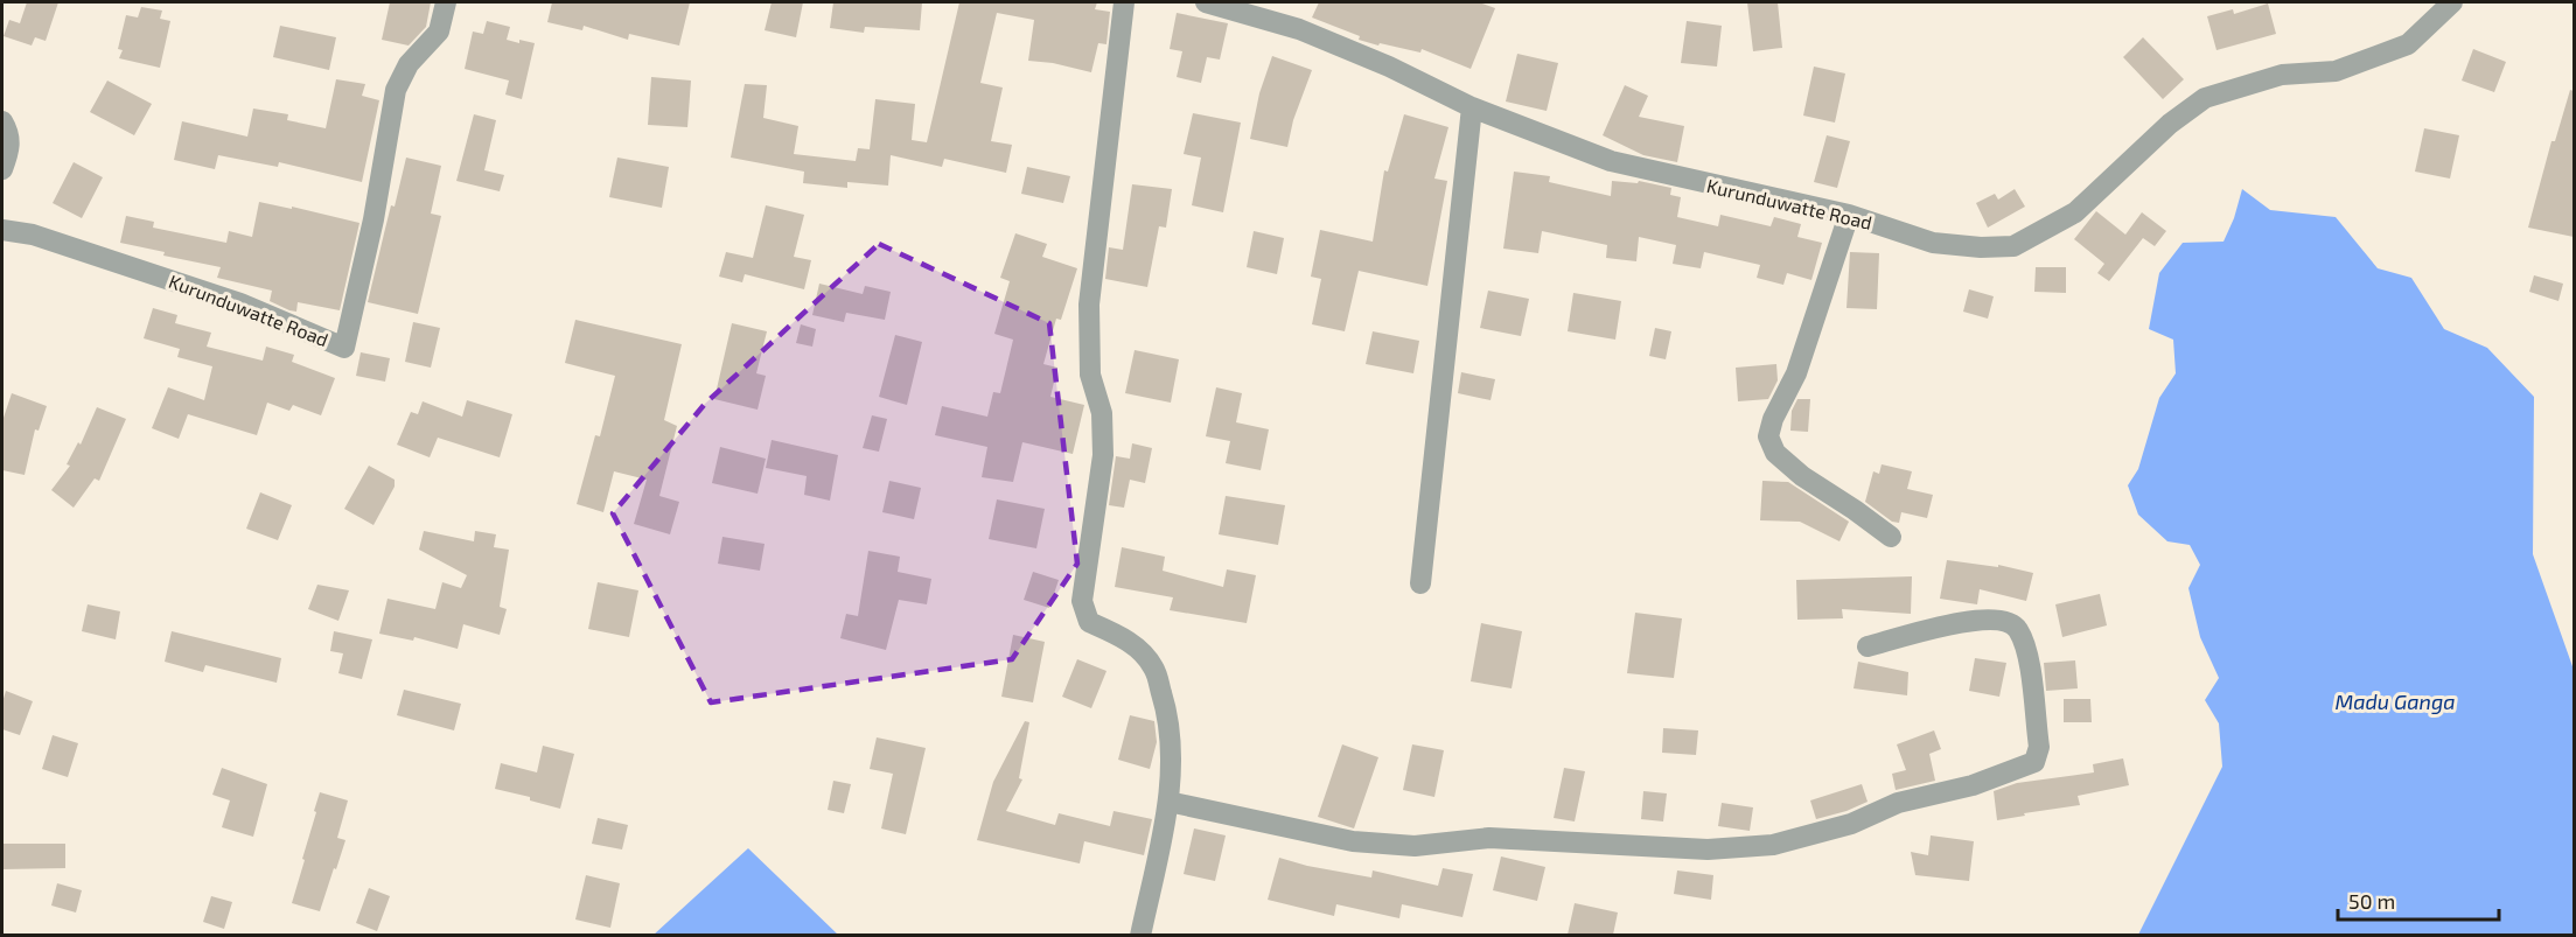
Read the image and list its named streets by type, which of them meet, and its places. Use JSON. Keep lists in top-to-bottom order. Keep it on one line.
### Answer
{"streets":{"street":["Kurunduwatte Road"]},"water":["Madu Ganga"],"scale_bar":"50 m"}
